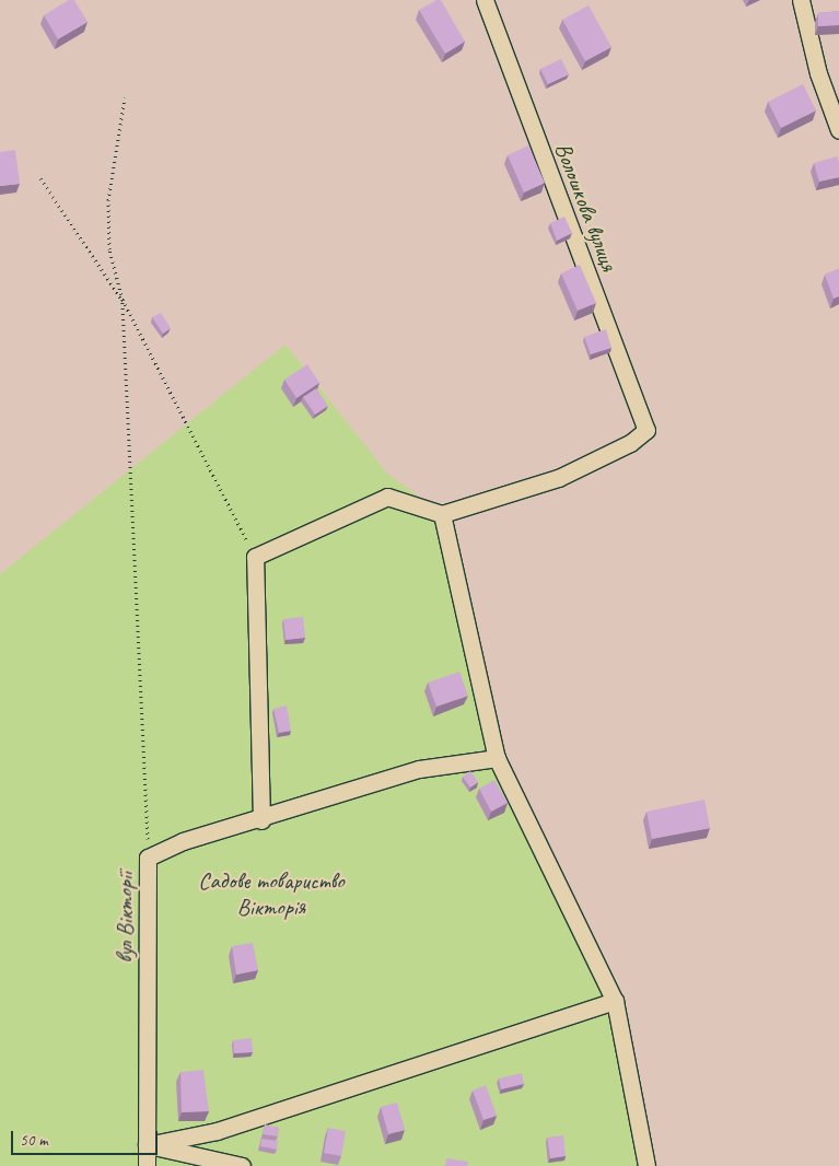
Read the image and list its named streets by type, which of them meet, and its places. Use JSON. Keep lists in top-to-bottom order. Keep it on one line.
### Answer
{"streets":{"street":["Волошкова вулиця","вул Вікторії"]},"parks":["Садове товариство Вікторія"],"scale_bar":"50 m"}
